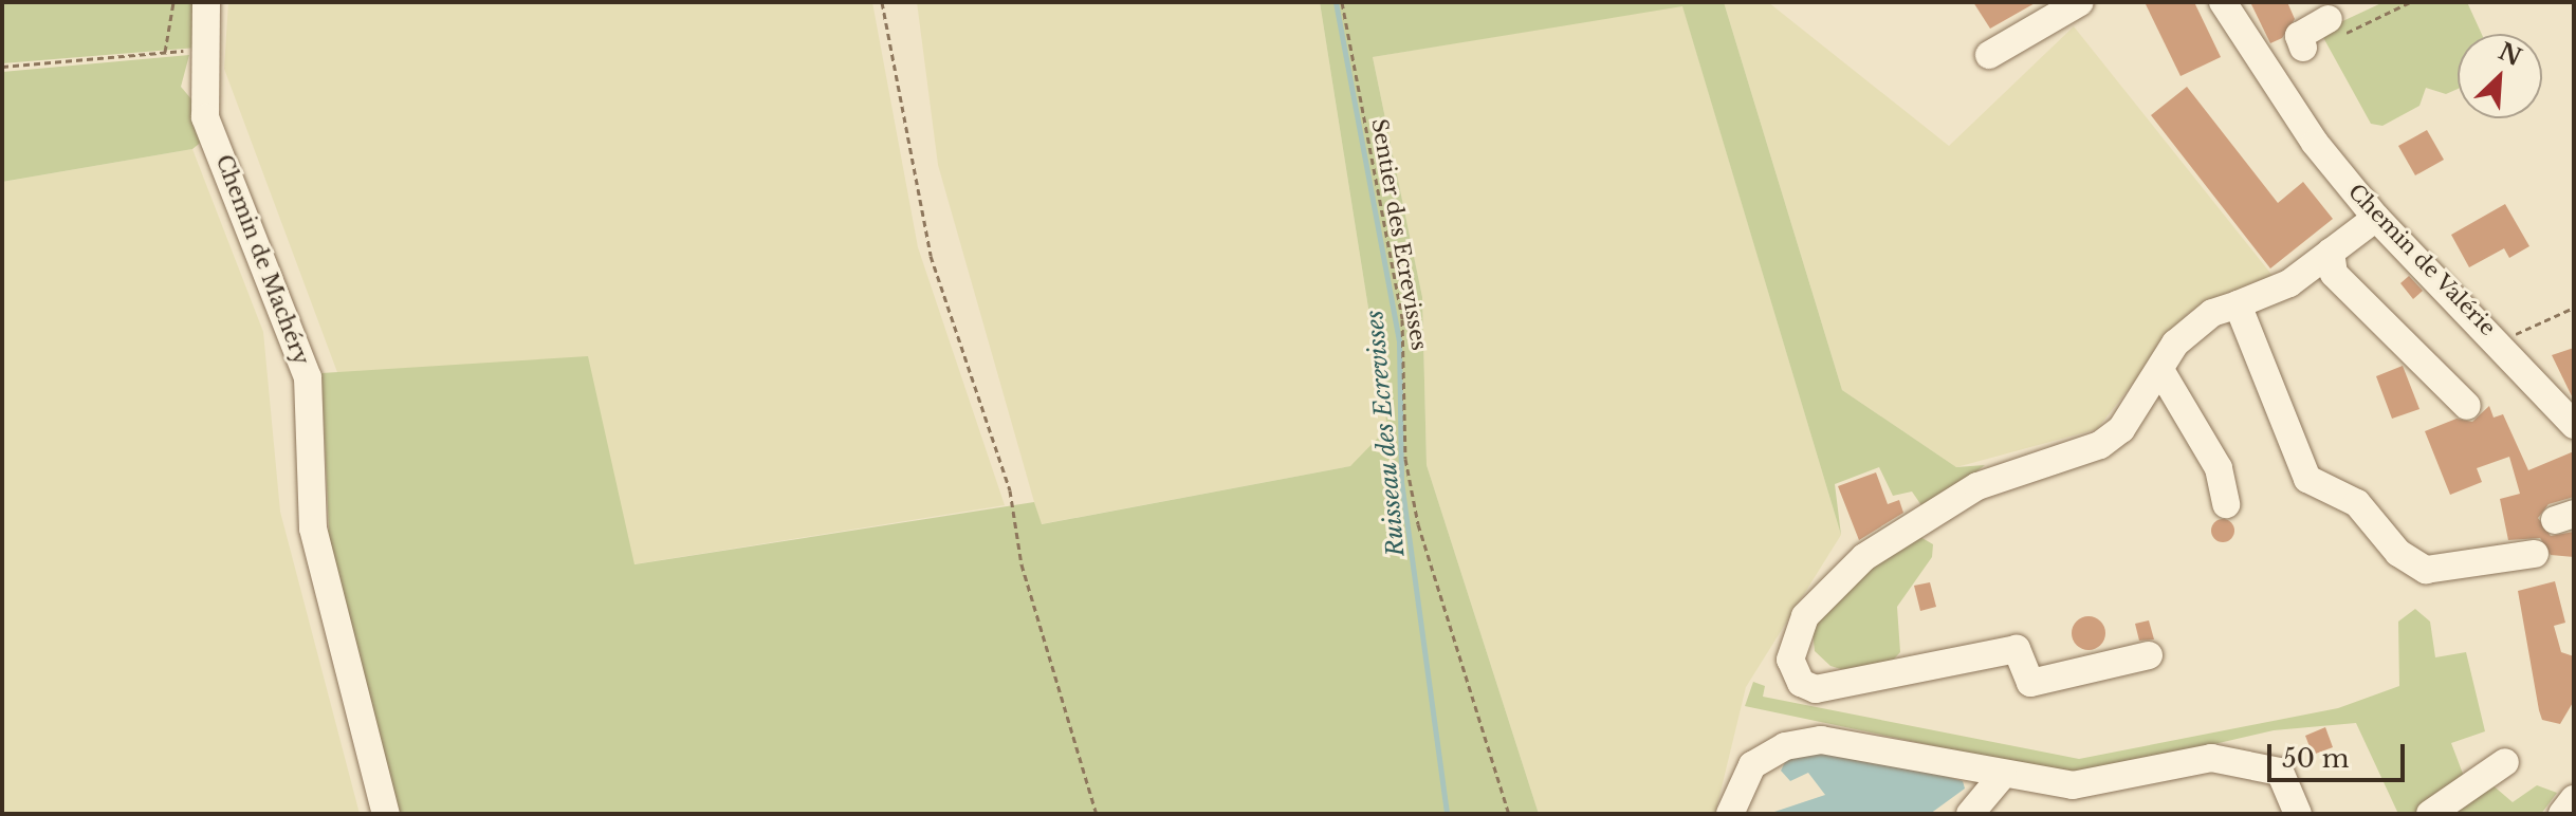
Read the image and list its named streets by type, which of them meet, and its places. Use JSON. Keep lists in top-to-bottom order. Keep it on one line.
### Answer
{"streets":{"street":["Chemin de Machéry","Chemin de Valérie"],"path":["Sentier des Ecrevisses"]},"water":["Ruisseau des Ecrevisses"],"scale_bar":"50 m","north":"top right"}
